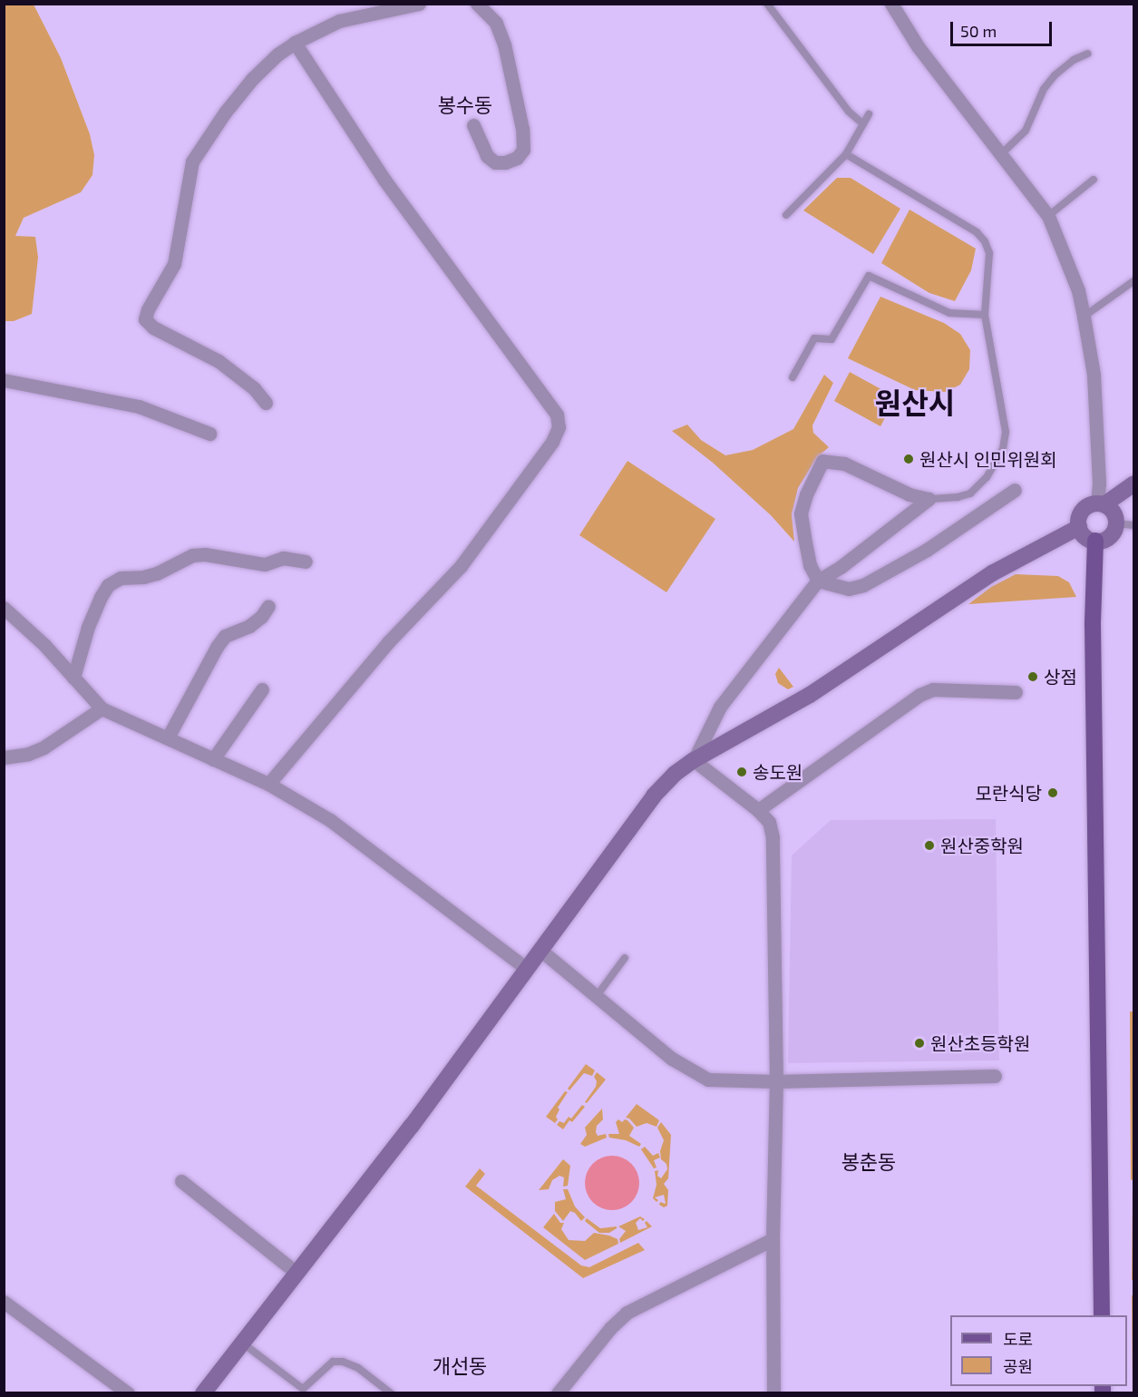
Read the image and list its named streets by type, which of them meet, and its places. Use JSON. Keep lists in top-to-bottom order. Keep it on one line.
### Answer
{"districts":["봉수동","원산시","봉춘동","개선동"],"places":["원산시 인민위원회","상점","송도원","모란식당","원산중학원","원산초등학원"],"legend":["도로","공원"],"scale_bar":"50 m"}
